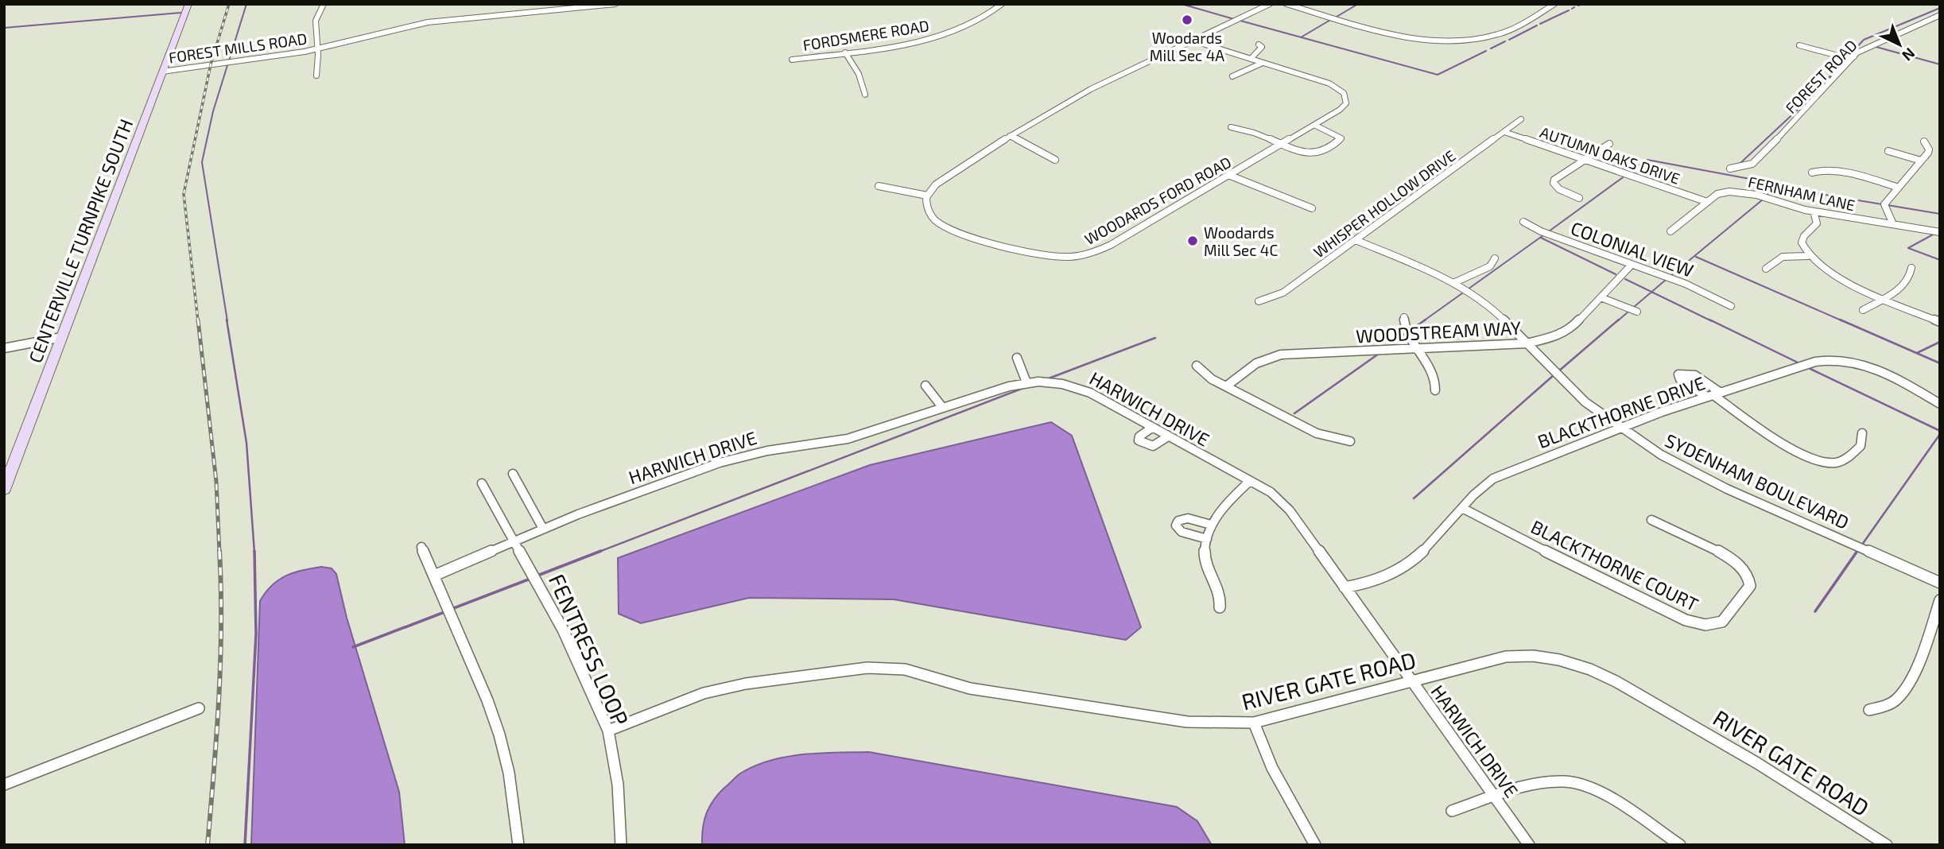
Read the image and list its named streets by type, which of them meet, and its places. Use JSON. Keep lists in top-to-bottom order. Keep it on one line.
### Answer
{"streets":{"main road":["CENTERVILLE TURNPIKE SOUTH"],"street":["FORDSMERE ROAD","FOREST MILLS ROAD","FOREST ROAD","AUTUMN OAKS DRIVE","FERNHAM LANE","WOODARDS FORD ROAD","WHISPER HOLLOW DRIVE","COLONIAL VIEW","WOODSTREAM WAY","HARWICH DRIVE","BLACKTHORNE DRIVE","SYDENHAM BOULEVARD","BLACKTHORNE COURT","FENTRESS LOOP","RIVER GATE ROAD"]},"crossings":[["FOREST MILLS ROAD","CENTERVILLE TURNPIKE SOUTH"],["AUTUMN OAKS DRIVE","FERNHAM LANE"],["AUTUMN OAKS DRIVE","WHISPER HOLLOW DRIVE"],["WHISPER HOLLOW DRIVE","SYDENHAM BOULEVARD"],["COLONIAL VIEW","WOODSTREAM WAY"],["WOODSTREAM WAY","SYDENHAM BOULEVARD"],["HARWICH DRIVE","BLACKTHORNE DRIVE"],["HARWICH DRIVE","FENTRESS LOOP"],["HARWICH DRIVE","RIVER GATE ROAD"],["BLACKTHORNE DRIVE","SYDENHAM BOULEVARD"],["BLACKTHORNE DRIVE","BLACKTHORNE COURT"],["FENTRESS LOOP","RIVER GATE ROAD"]],"places":["Woodards Mill Sec 4A","Woodards Mill Sec 4C"],"north":"bottom right"}
